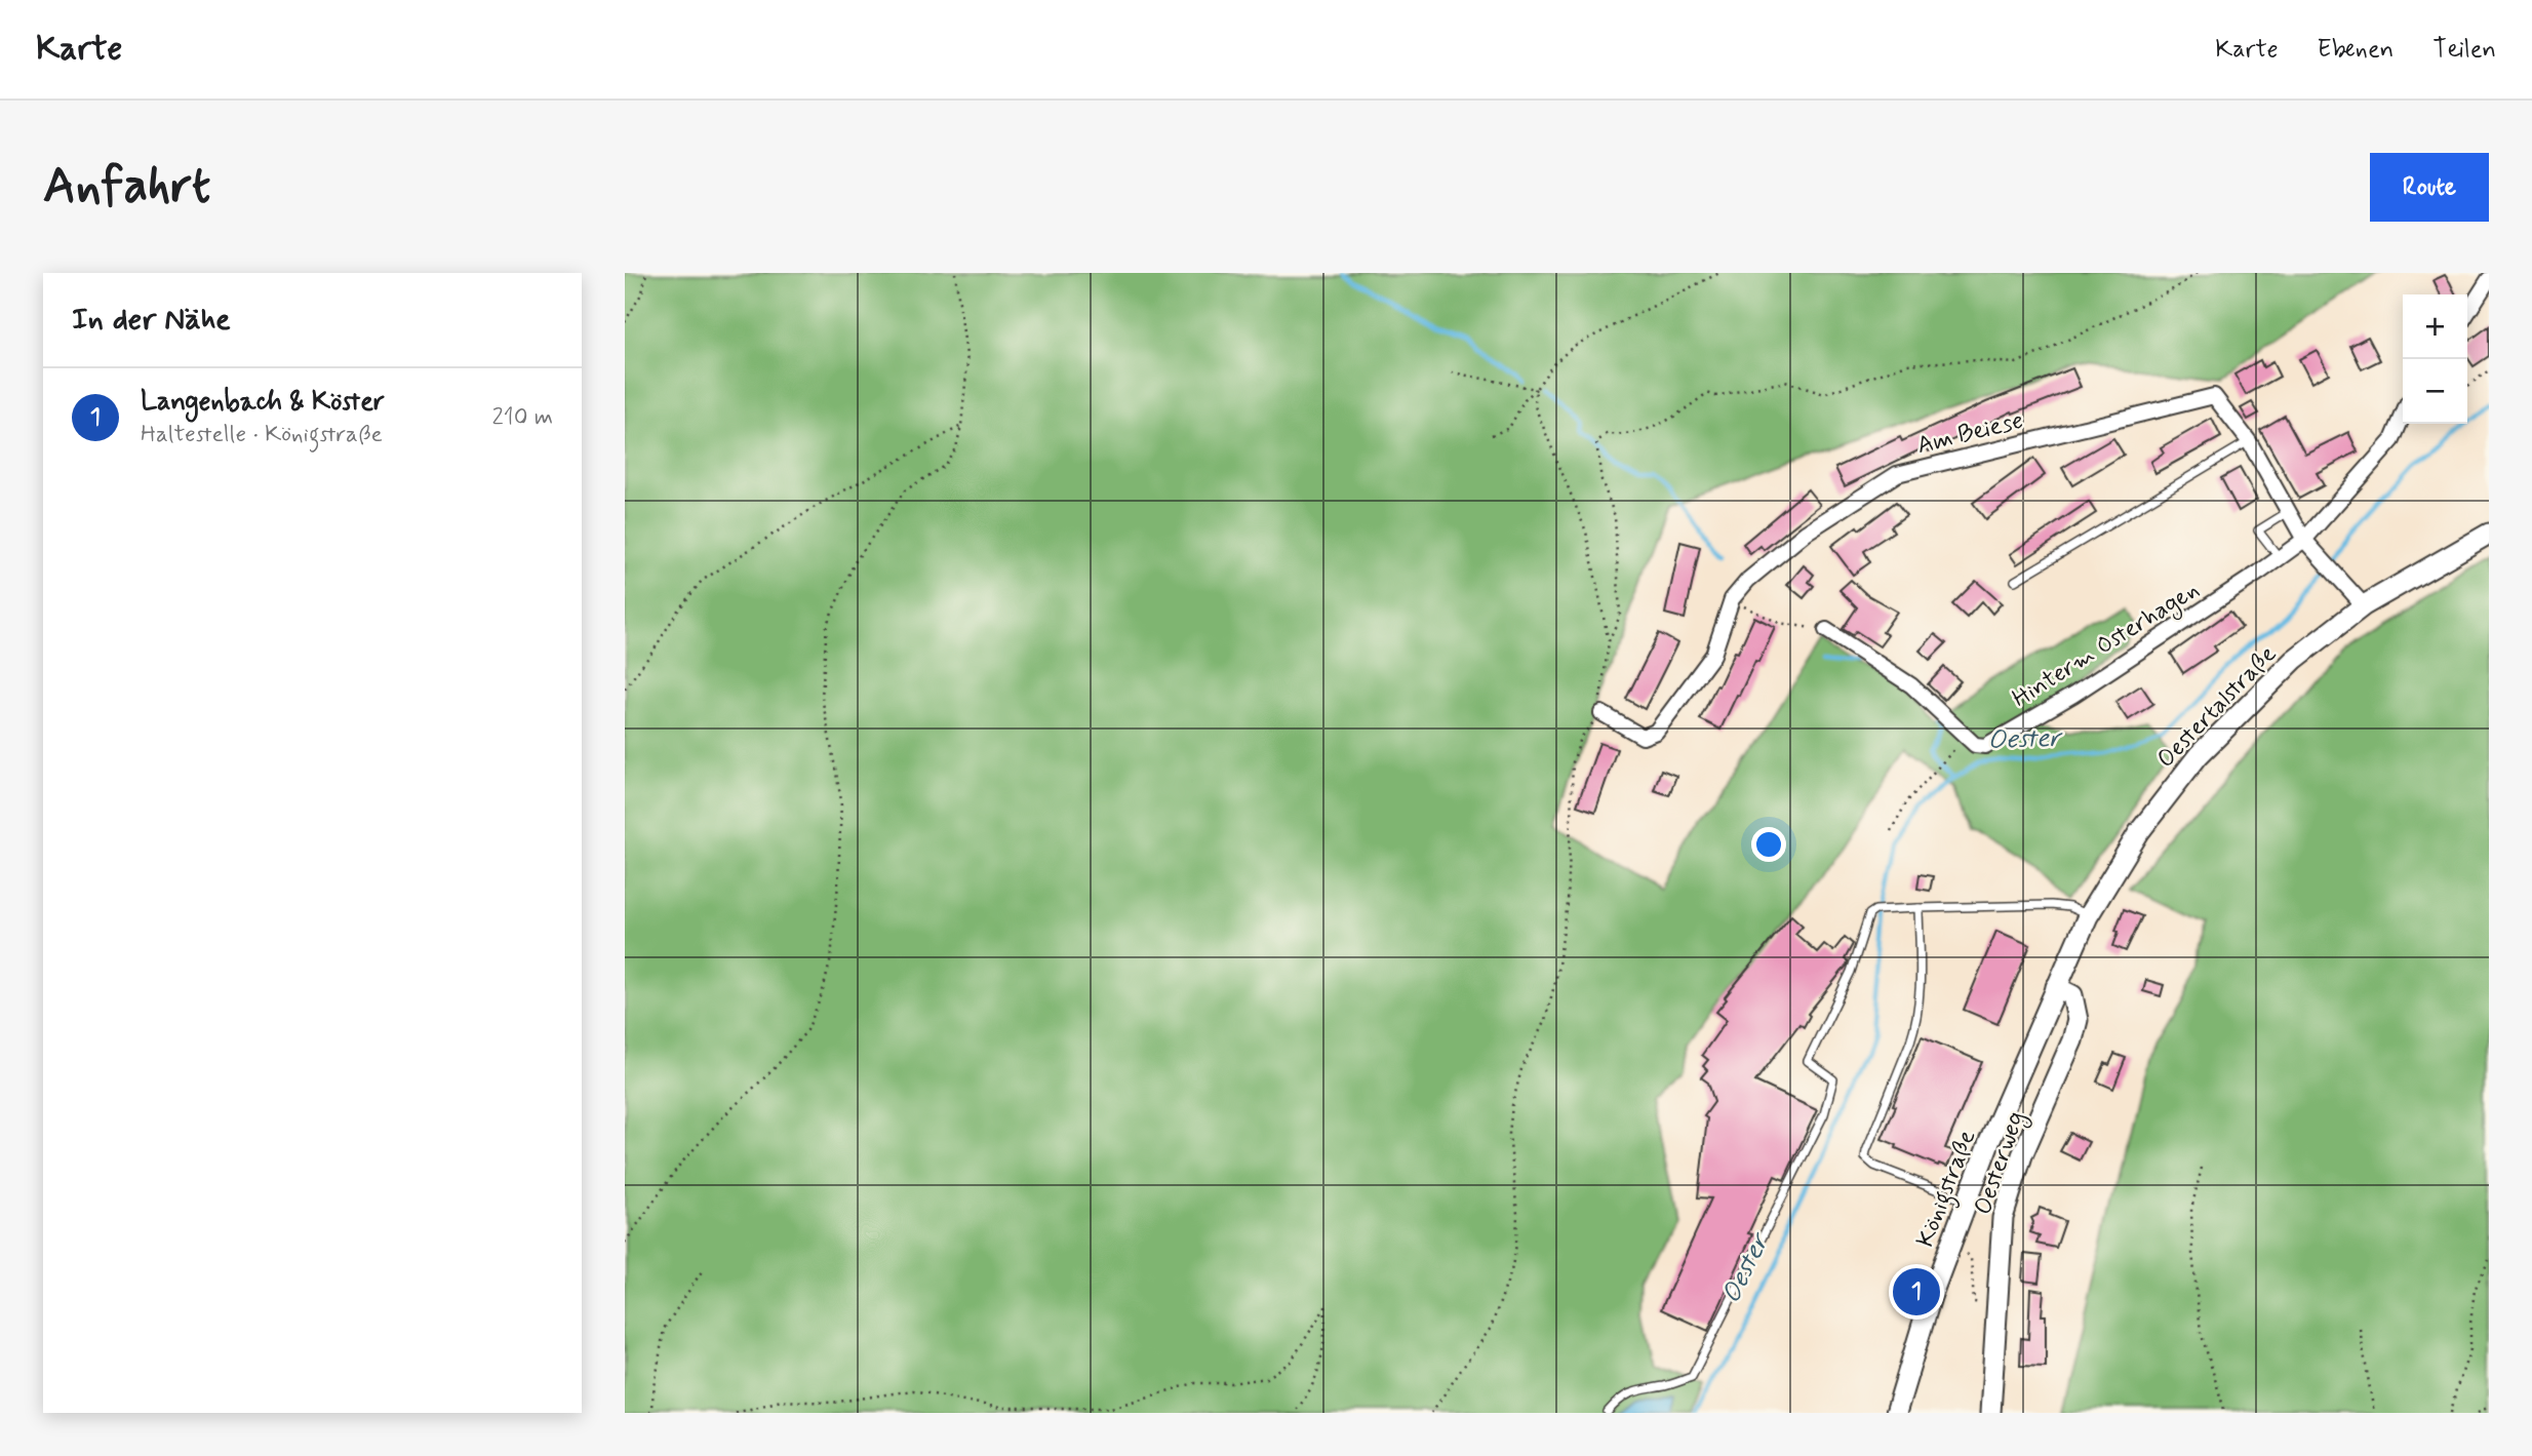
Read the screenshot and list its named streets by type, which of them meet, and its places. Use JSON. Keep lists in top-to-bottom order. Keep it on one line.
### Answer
{"streets":{"main road":["Oestertalstraße","Oesterweg","Königstraße"],"street":["Am Beiese","Hinterm Osterhagen"]},"crossings":[["Am Beiese","Hinterm Osterhagen"],["Am Beiese","Oestertalstraße"],["Oestertalstraße","Oesterweg"],["Oestertalstraße","Königstraße"],["Oesterweg","Königstraße"]],"water":["Oester"],"page":{"header":"Karte","nav":["Karte","Ebenen","Teilen"],"buttons":"Route","title":"Anfahrt","heading":"In der Nähe","map_buttons":["+","−"],"list":[{"mark":"1","name":"Langenbach & Köster","note":"Haltestelle · Königstraße","value":"210 m"}],"pins":"1"}}
